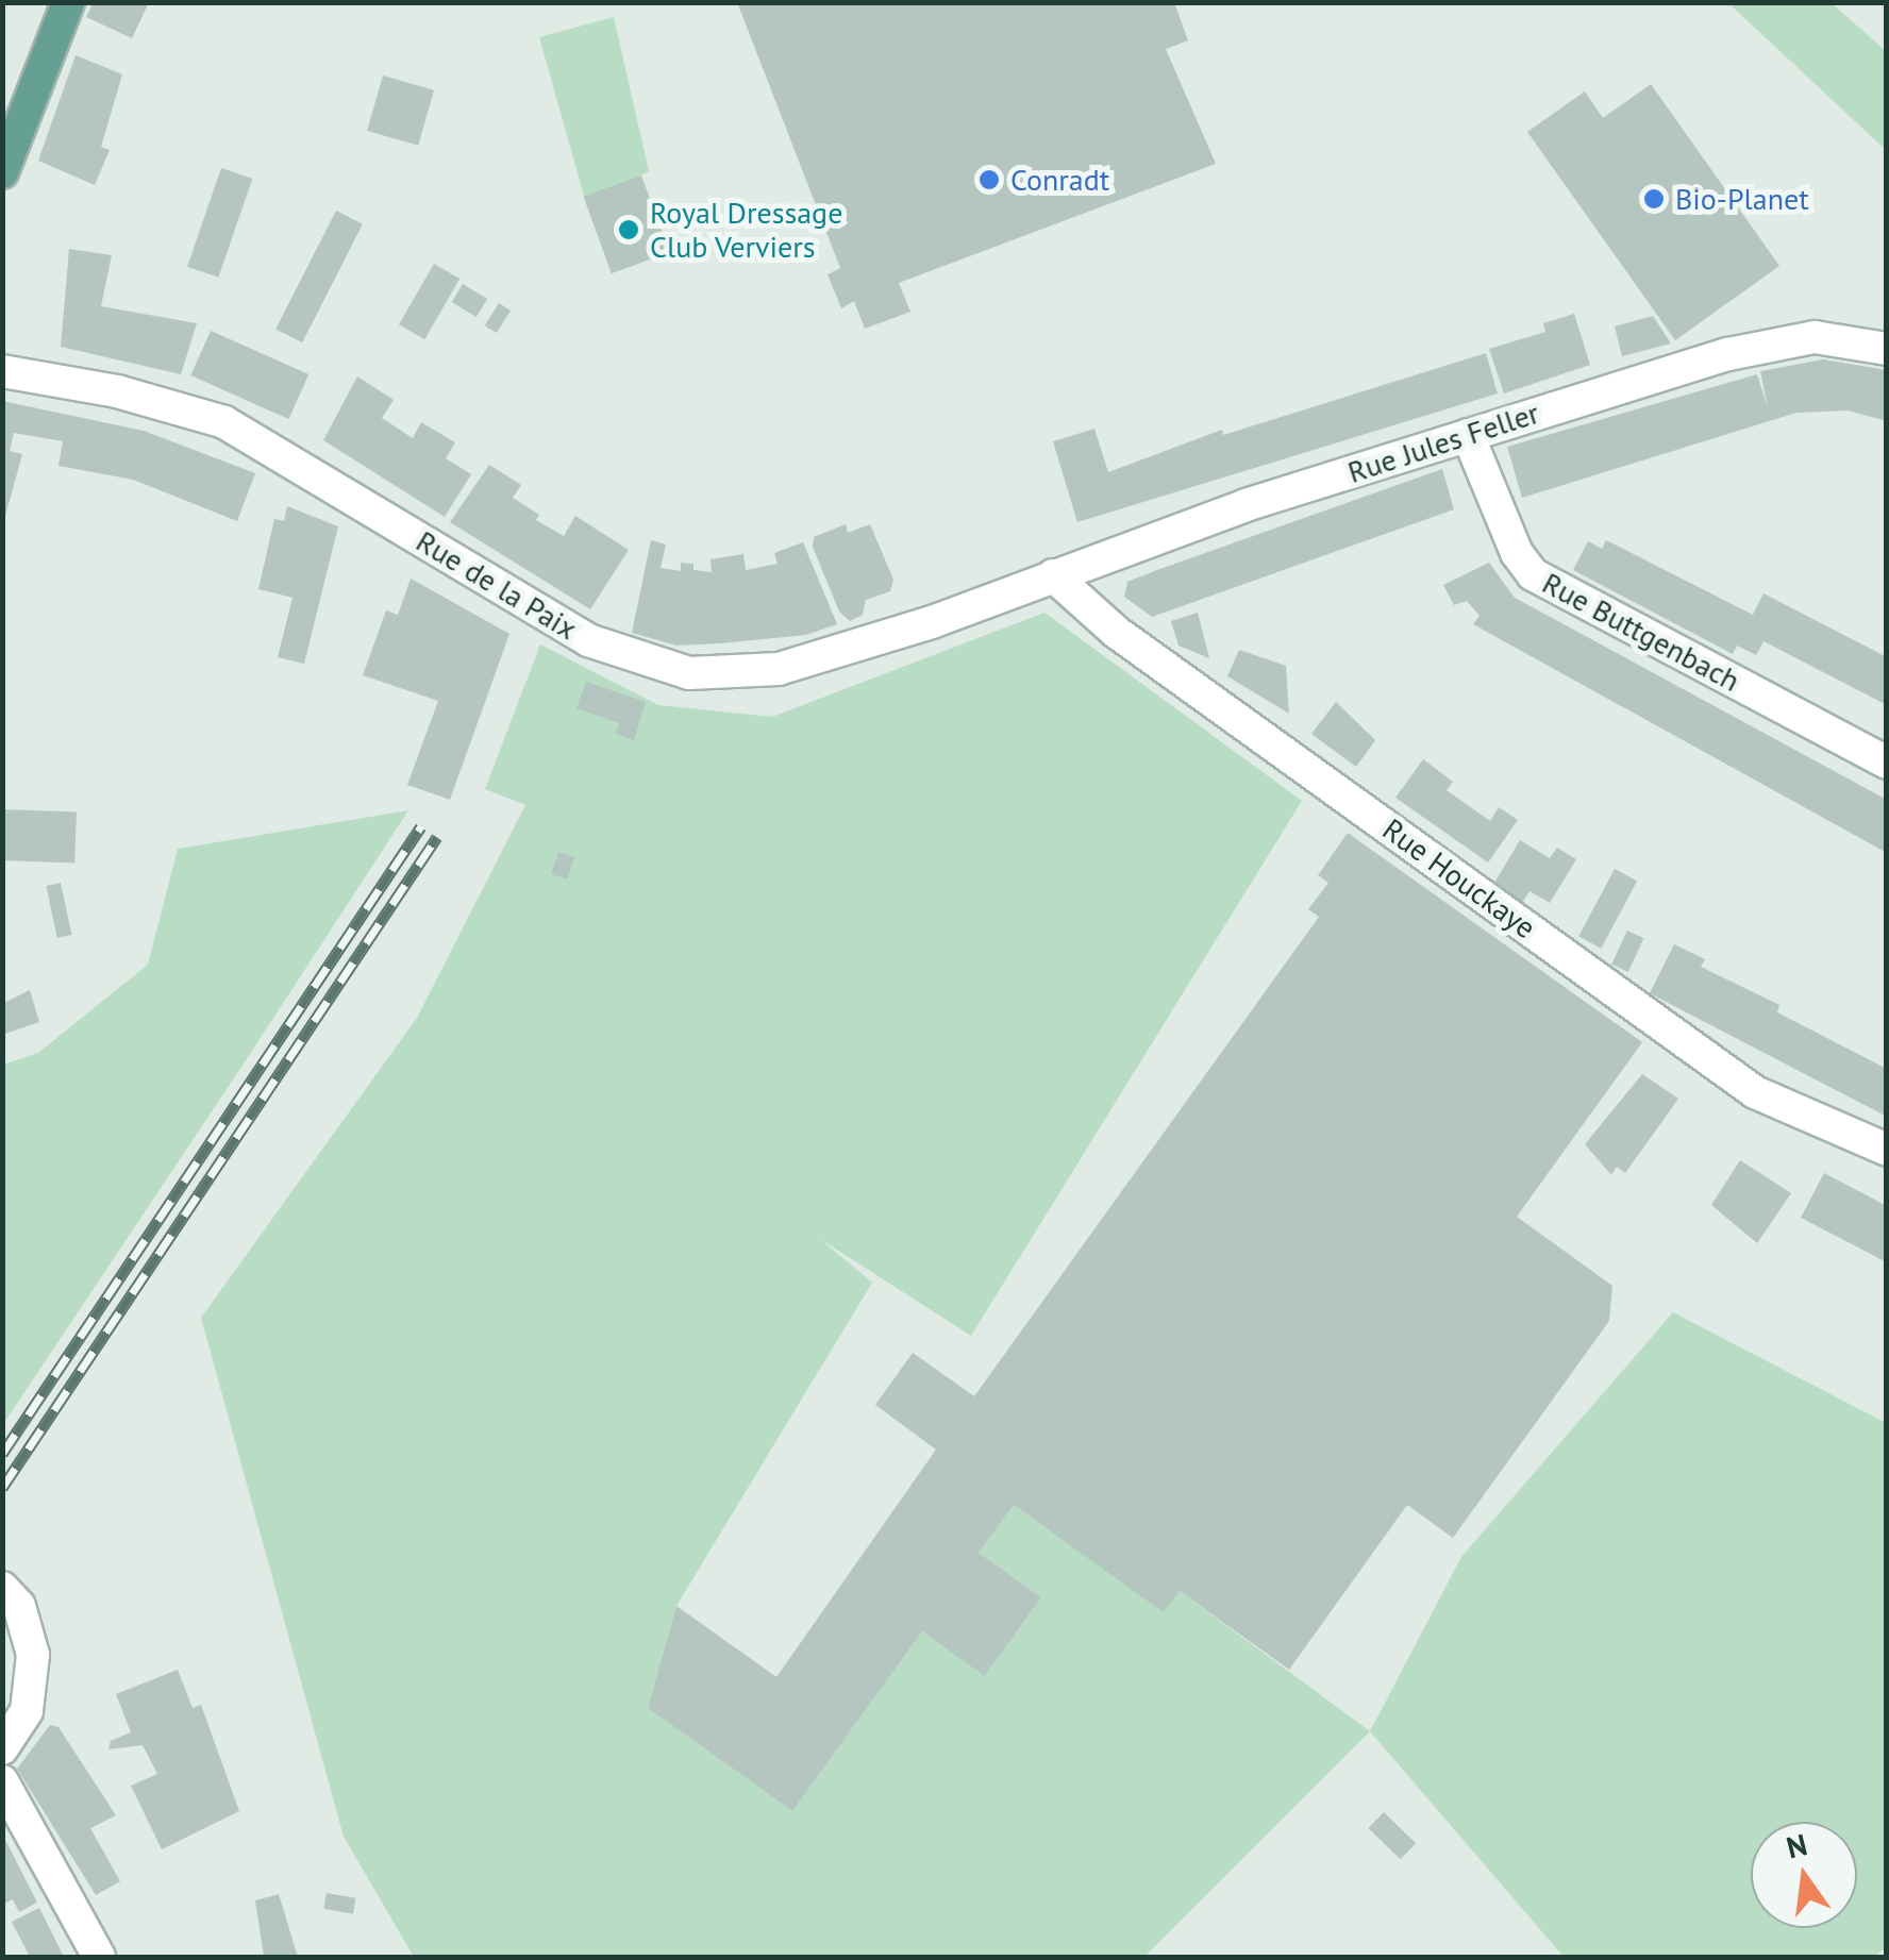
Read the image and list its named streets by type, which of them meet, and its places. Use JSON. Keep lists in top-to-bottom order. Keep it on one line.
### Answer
{"streets":{"street":["Rue Jules Feller","Rue de la Paix","Rue Buttgenbach","Rue Houckaye"]},"crossings":[["Rue Jules Feller","Rue de la Paix"],["Rue Jules Feller","Rue Buttgenbach"],["Rue Jules Feller","Rue Houckaye"]],"places":["Conradt","Bio-Planet","Royal Dressage Club Verviers"],"north":"top"}
